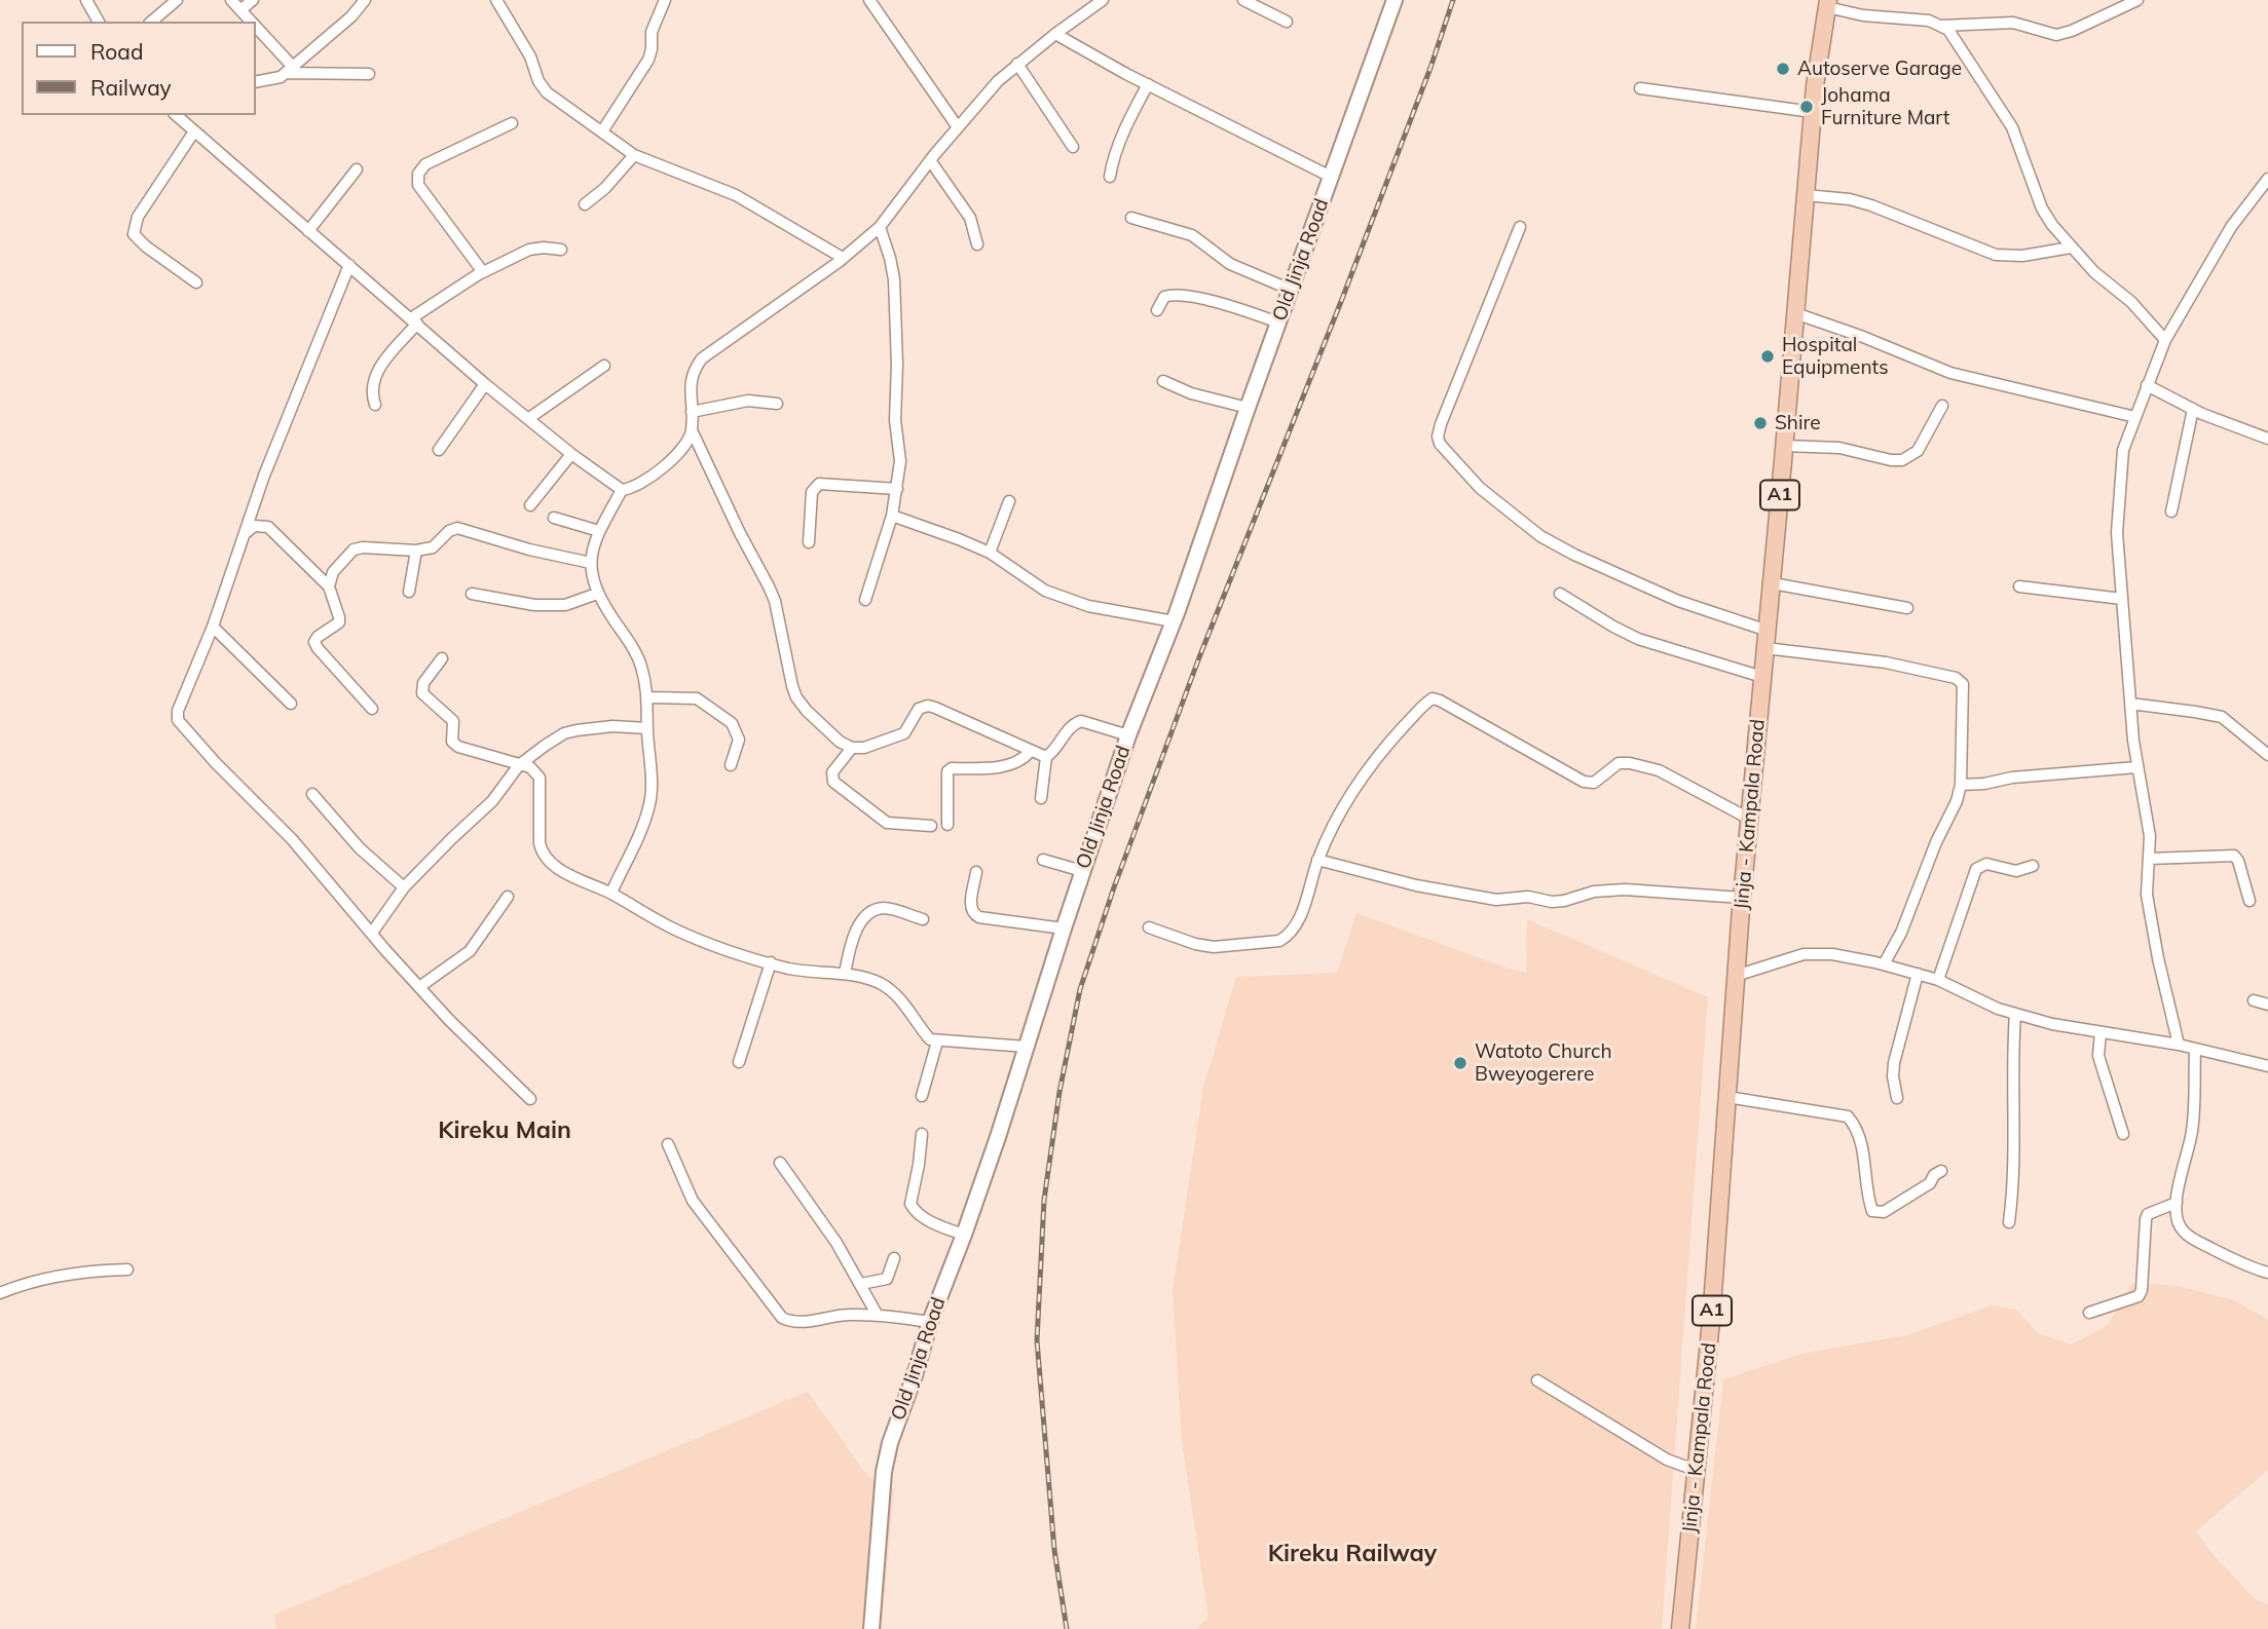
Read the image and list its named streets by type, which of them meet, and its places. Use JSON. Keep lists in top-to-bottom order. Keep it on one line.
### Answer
{"streets":{"highway":["A1","Jinja - Kampala Road"],"main road":["Old Jinja Road"]},"districts":["Kireku Main","Kireku Railway"],"places":["Autoserve Garage","Johama Furniture Mart","Hospital Equipments","Shire","Watoto Church Bweyogerere"],"legend":["Road","Railway"]}
